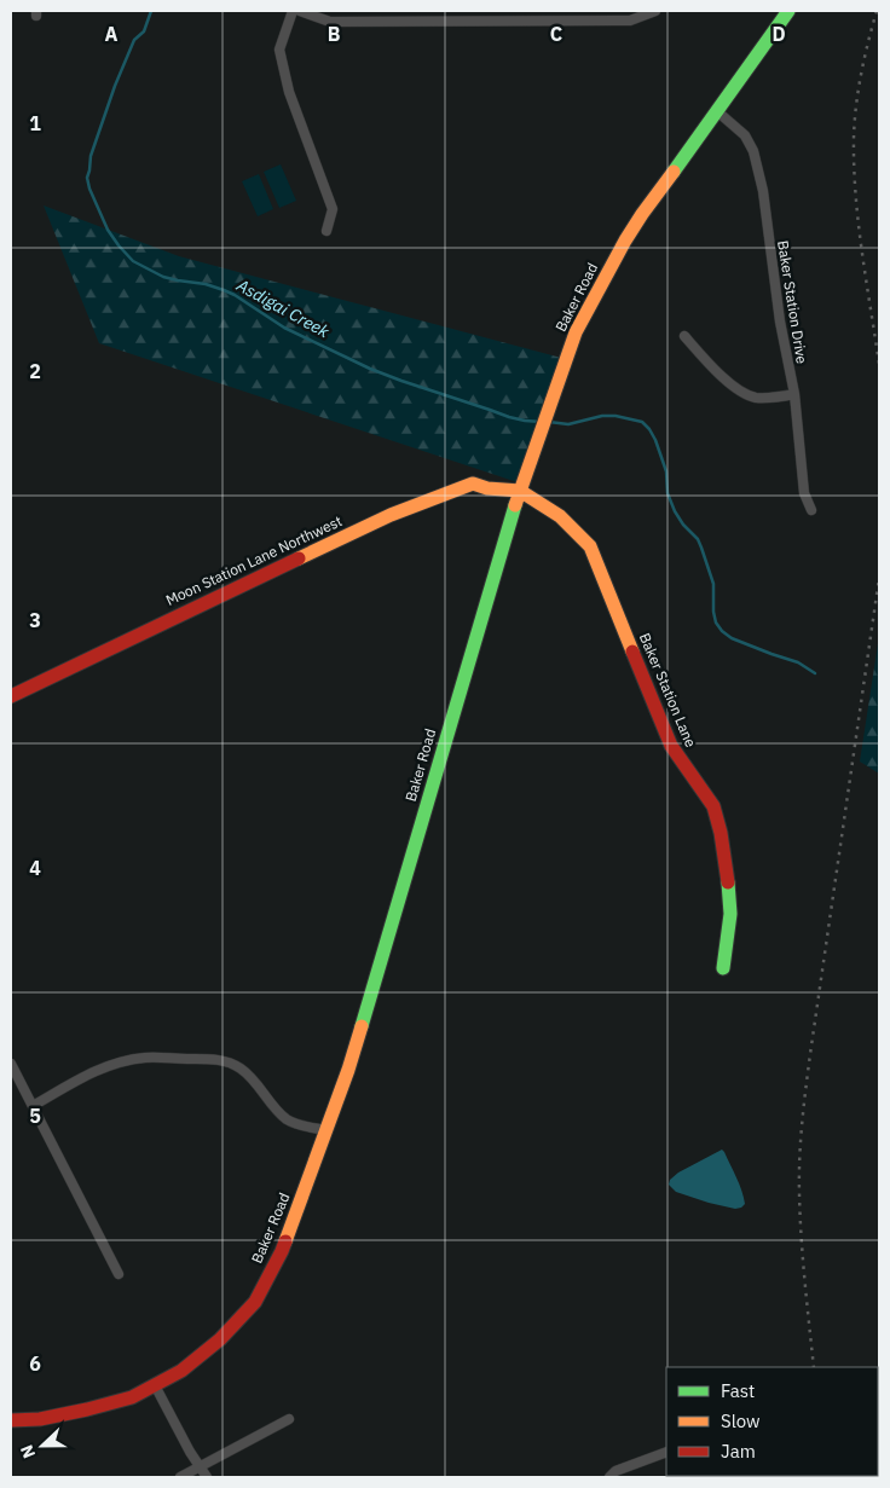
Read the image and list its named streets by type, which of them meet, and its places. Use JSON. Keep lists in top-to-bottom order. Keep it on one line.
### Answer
{"streets":{"main road":["Baker Road","Moon Station Lane Northwest","Baker Station Lane"],"street":["Baker Station Drive"]},"crossings":[["Baker Road","Baker Station Drive"],["Baker Road","Moon Station Lane Northwest"],["Baker Road","Baker Station Lane"],["Moon Station Lane Northwest","Baker Station Lane"]],"water":["Asdigai Creek"],"legend":["Fast","Slow","Jam"],"north":"left","grid":{"columns":["A","B","C","D"],"rows":["1","2","3","4","5","6"]}}
